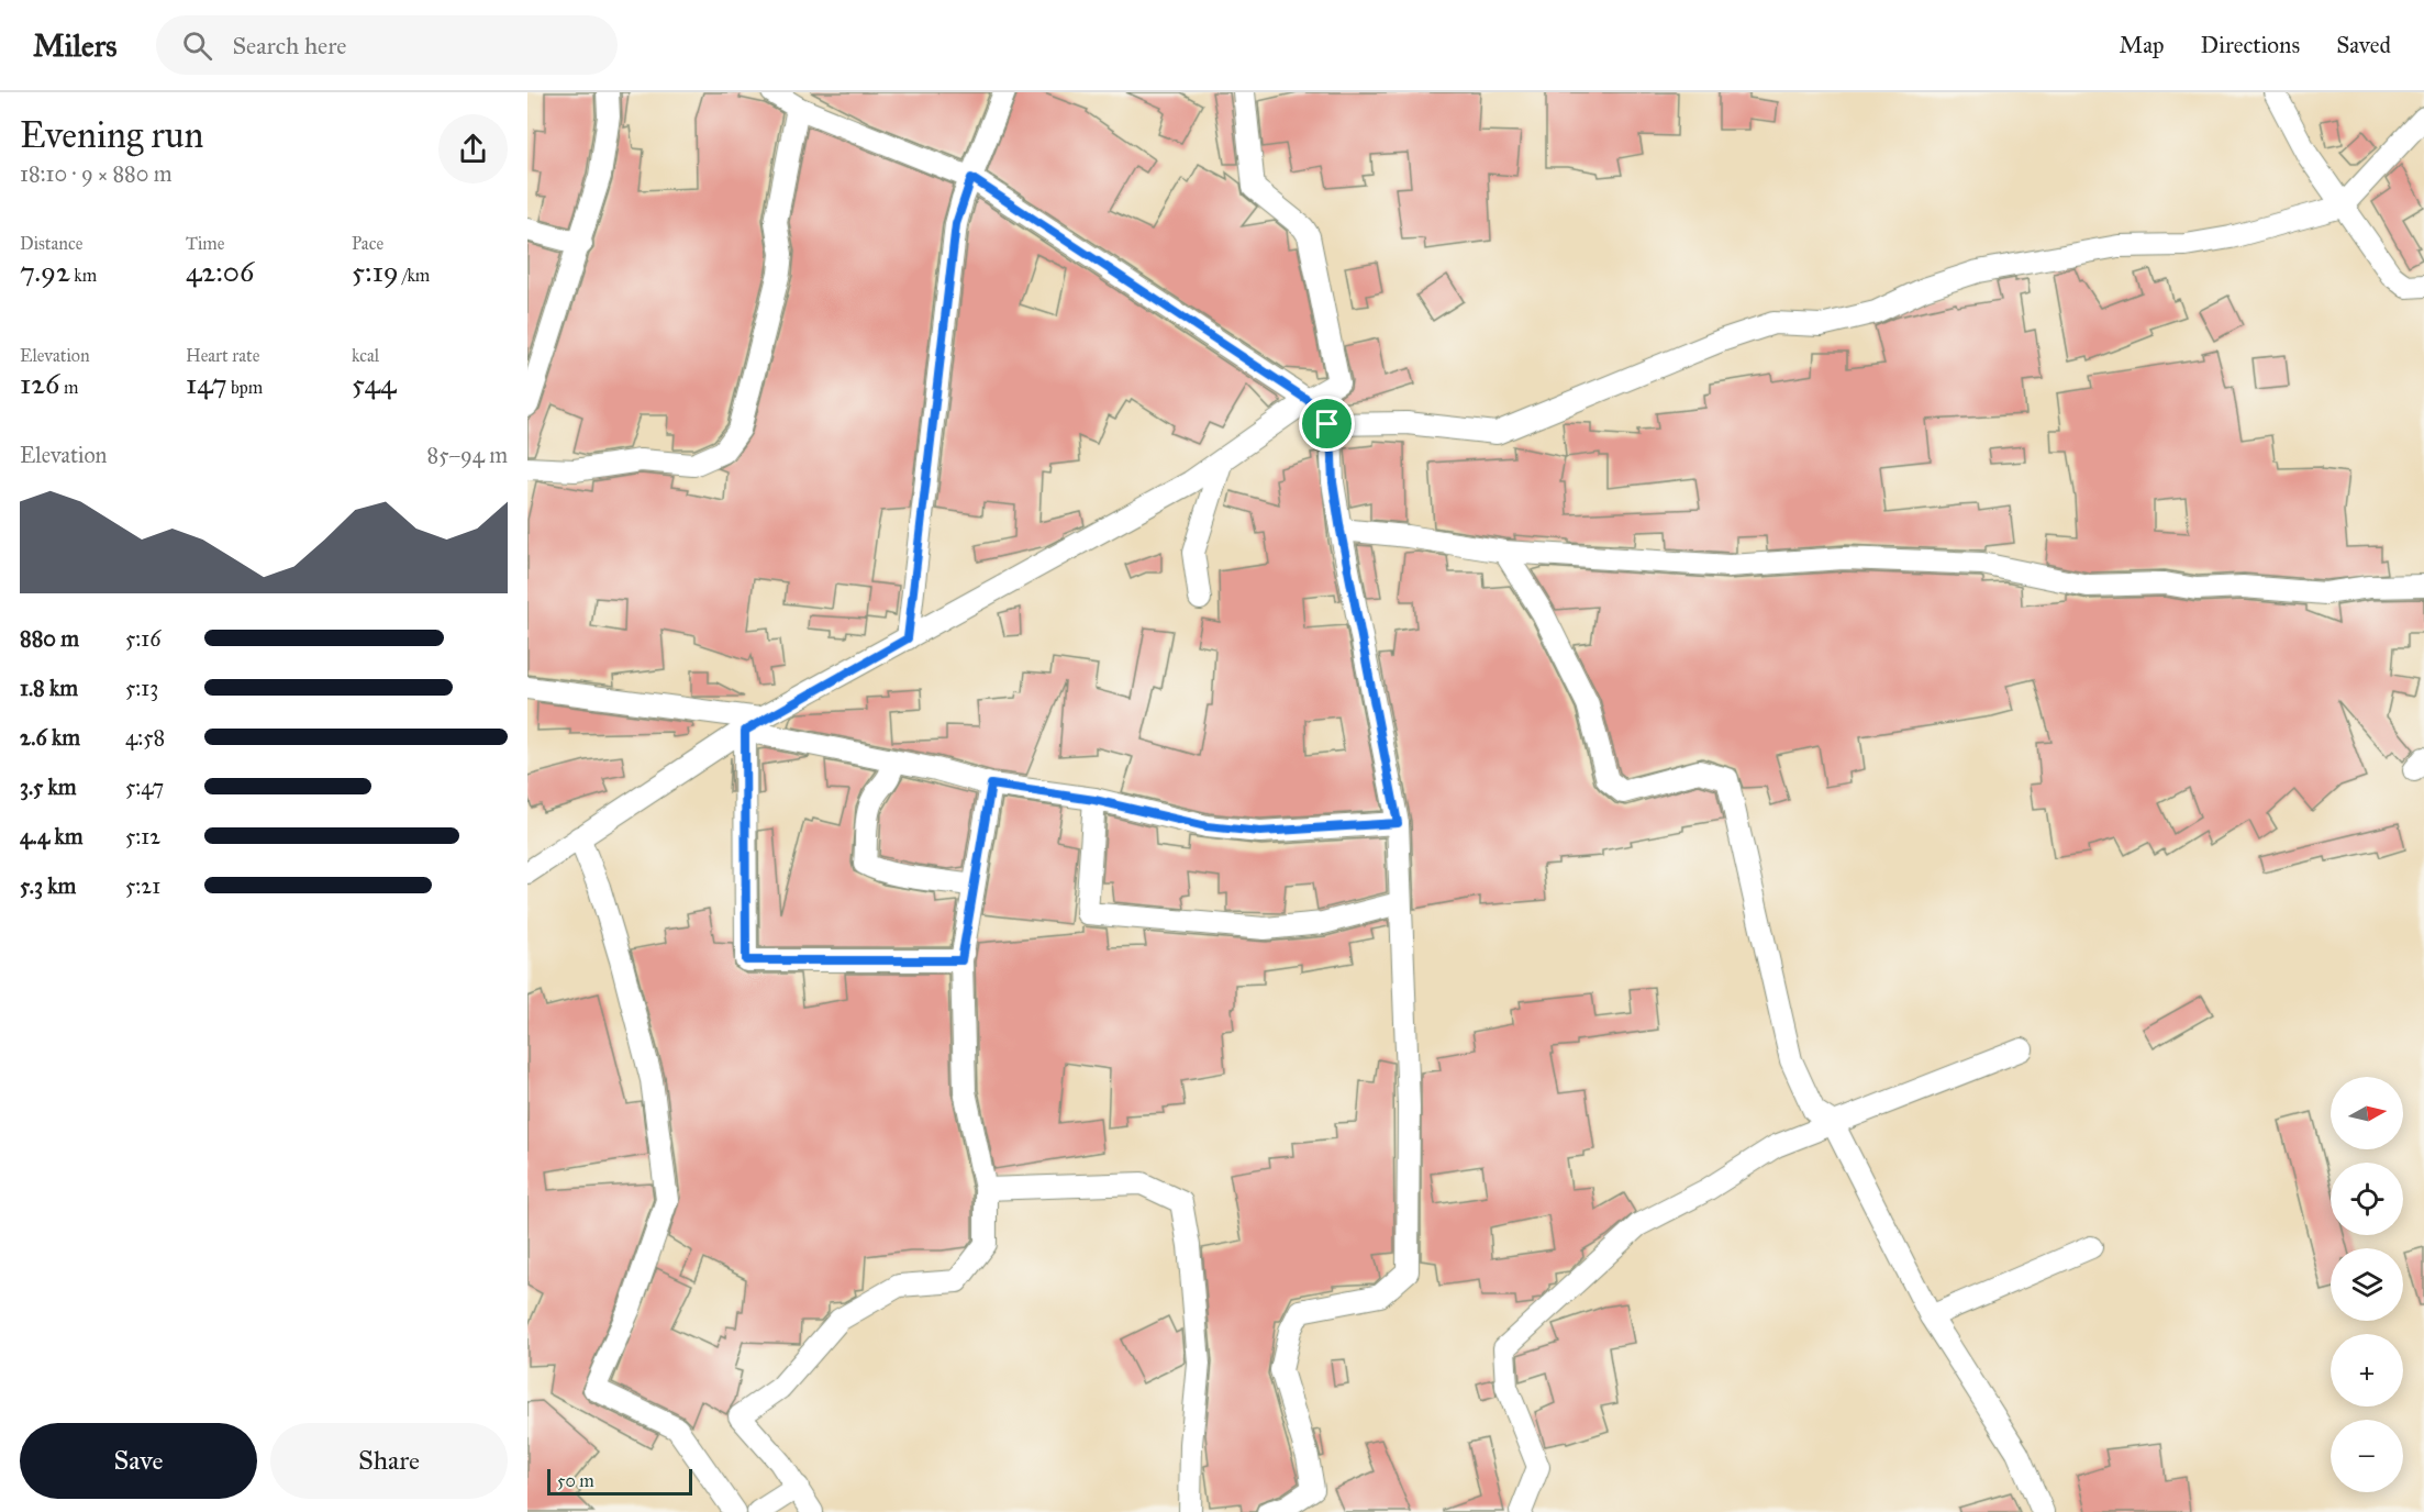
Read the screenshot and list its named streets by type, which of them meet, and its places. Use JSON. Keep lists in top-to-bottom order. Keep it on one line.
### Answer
{"scale_bar":"50 m","north":"right","page":{"header":"Milers","search":"Search here","nav":["Map","Directions","Saved"],"heading":["Evening run","18:10 · 9 × 880 m"],"stats":[["Distance","7.92 km"],["Time","42:06"],["Pace","5:19 /km"],["Elevation","126 m"],["Heart rate","147 bpm"],["kcal","544"]],"chart":["Elevation","85–94 m"],"list":[{"name":"880 m","note":"5:16"},{"name":"1.8 km","note":"5:13"},{"name":"2.6 km","note":"4:58"},{"name":"3.5 km","note":"5:47"},{"name":"4.4 km","note":"5:12"},{"name":"5.3 km","note":"5:21"}],"map_buttons":["+","−"],"buttons":["Save","Share"],"scale":"50 m"}}
